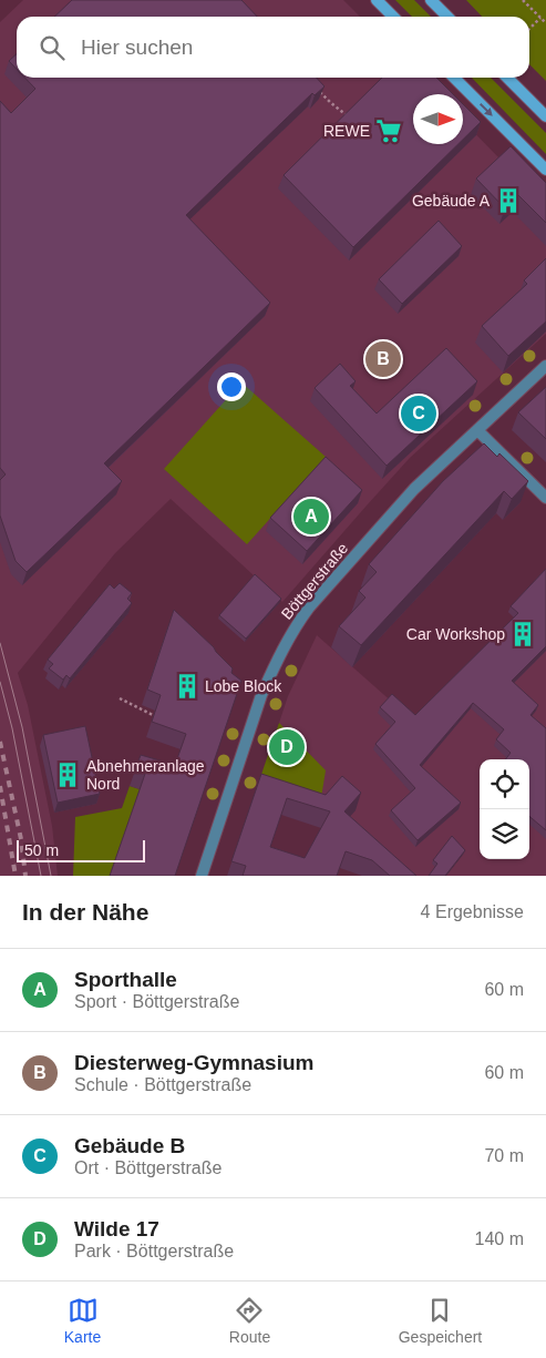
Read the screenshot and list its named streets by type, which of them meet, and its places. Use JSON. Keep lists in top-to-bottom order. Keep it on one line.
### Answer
{"streets":{"street":["Böttgerstraße"]},"places":{"supermarket":["REWE"],"building":["Gebäude A","Car Workshop","Lobe Block","Abnehmeranlage Nord"]},"scale_bar":"50 m","north":"right","page":{"search":"Hier suchen","pins":["B","C","A","D"],"scale":"50 m","heading":["In der Nähe","4 Ergebnisse"],"list":[{"mark":"A","name":"Sporthalle","note":"Sport · Böttgerstraße","value":"60 m"},{"mark":"B","name":"Diesterweg-Gymnasium","note":"Schule · Böttgerstraße","value":"60 m"},{"mark":"C","name":"Gebäude B","note":"Ort · Böttgerstraße","value":"70 m"},{"mark":"D","name":"Wilde 17","note":"Park · Böttgerstraße","value":"140 m"}],"nav":["Karte","Route","Gespeichert"]}}
